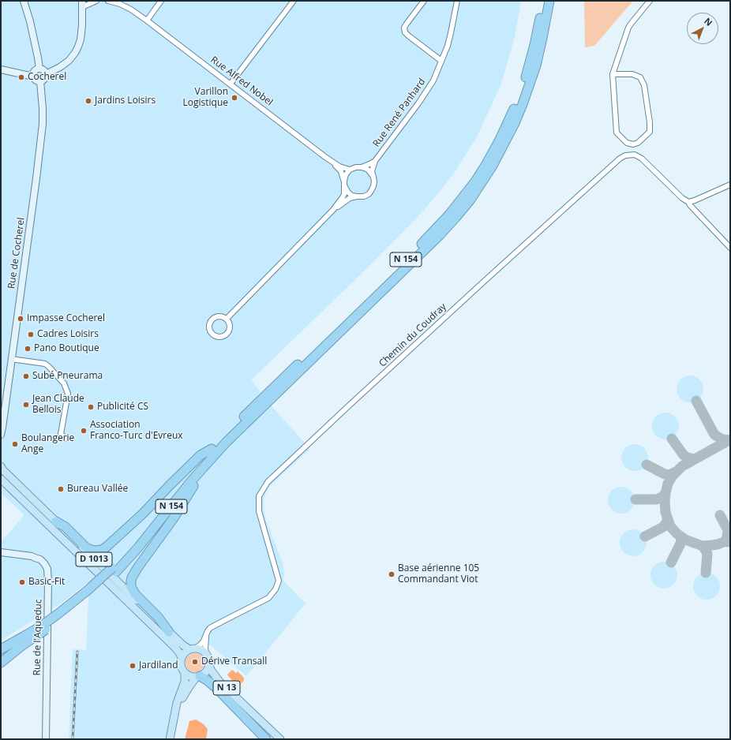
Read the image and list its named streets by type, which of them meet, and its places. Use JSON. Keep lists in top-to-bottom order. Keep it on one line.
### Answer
{"streets":{"highway":["N 154"],"main road":["D 1013","N 13"],"street":["Rue Alfred Nobel","Rue René Panhard","Rue de Cocherel","Chemin du Coudray","Rue de l'Aqueduc"]},"crossings":[["Rue Alfred Nobel","Rue René Panhard"],["Chemin du Coudray","D 1013"],["Chemin du Coudray","N 13"],["D 1013","N 13"]],"places":["Cocherel","Varillon Logistique","Jardins Loisirs","Impasse Cocherel","Cadres Loisirs","Pano Boutique","Subé Pneurama","Jean Claude Bellois","Publicité CS","Association Franco-Turc d'Evreux","Boulangerie Ange","Bureau Vallée","Base aérienne 105 Commandant Viot","Basic-Fit","Dérive Transall","Jardiland"],"north":"top right"}
